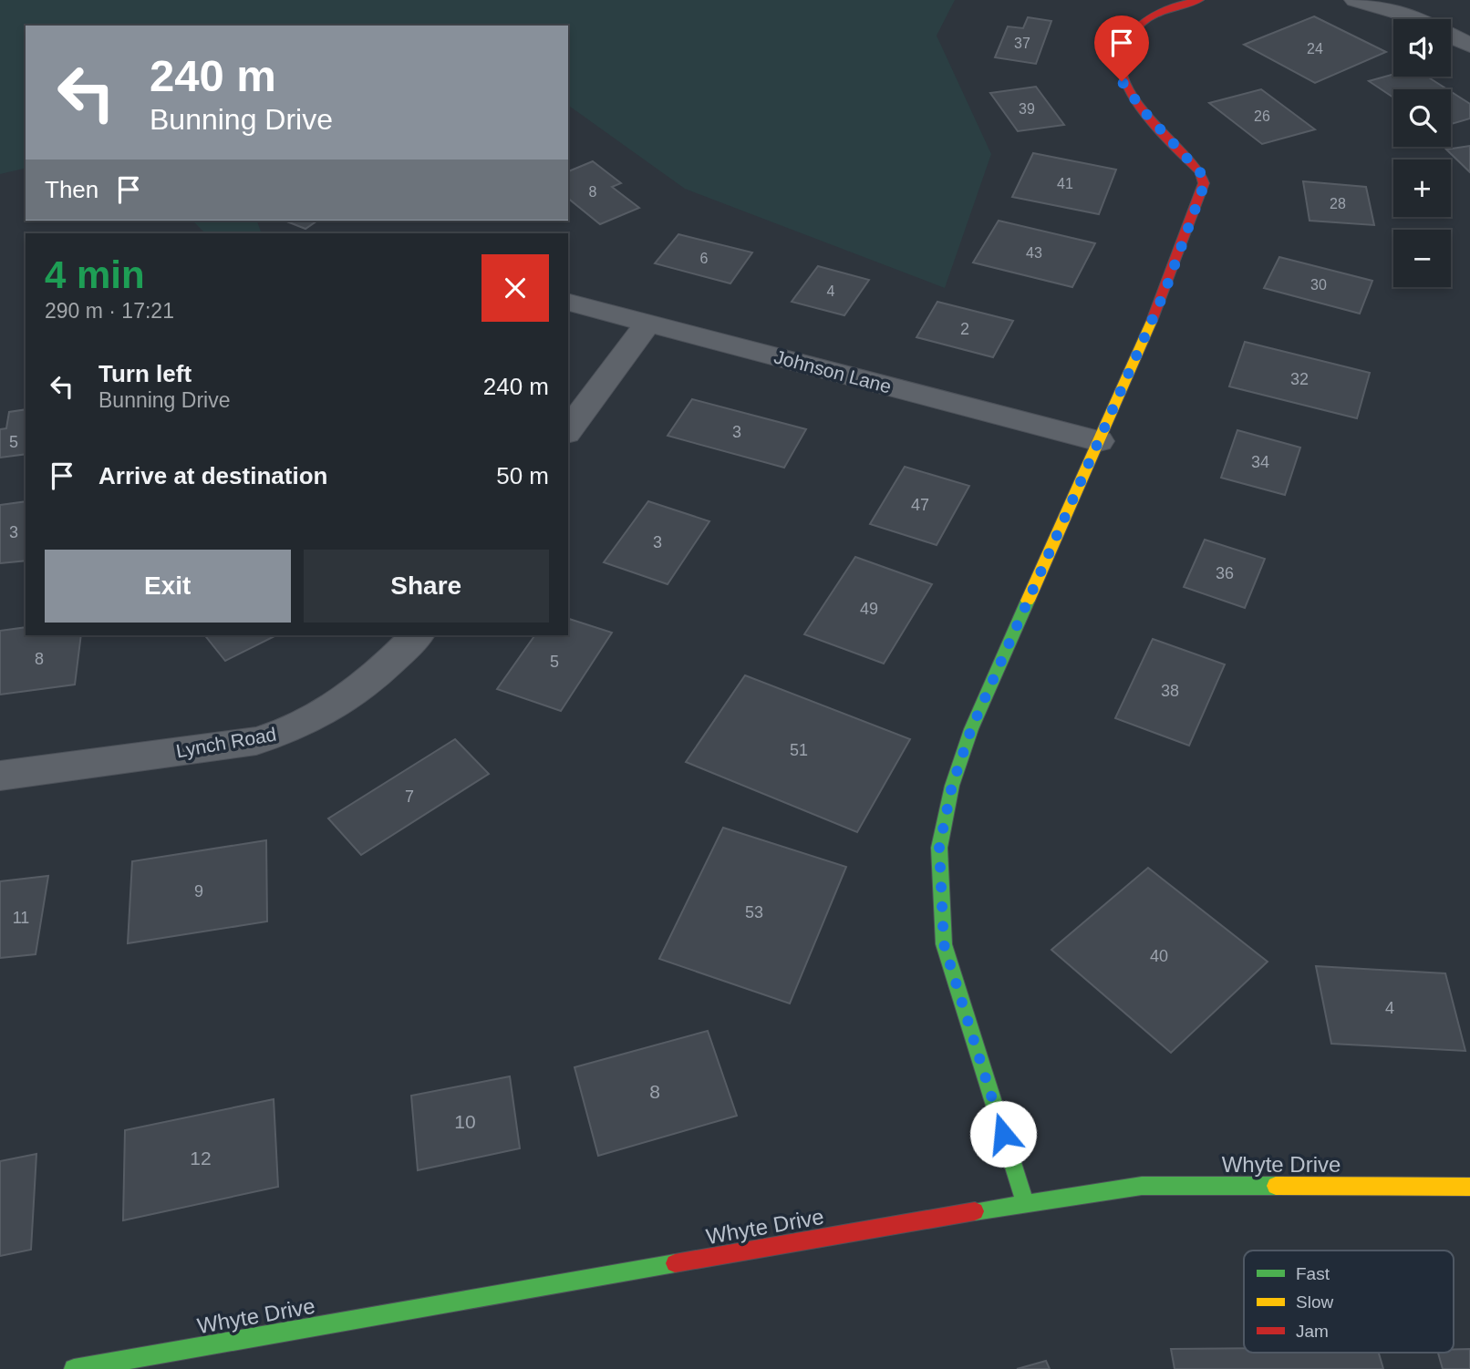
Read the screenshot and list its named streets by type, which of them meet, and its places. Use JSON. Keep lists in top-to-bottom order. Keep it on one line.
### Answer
{"streets":{"street":["Johnson Lane","Lynch Road","Whyte Drive"]},"house_numbers":["37","24","39","26","41","8","28","43","6","30","4","2","32","3","5","34","47","3","3","36","49","8","5","38","51","7","9","53","11","40","4","8","10","12"],"legend":["Fast","Slow","Jam"],"page":{"map_buttons":["+","−"],"turn":["240 m","Bunning Drive"],"then":"Then","heading":["4 min","290 m · 17:21"],"list":[{"name":"Turn left","note":"Bunning Drive","value":"240 m"},{"name":"Arrive at destination","value":"50 m"}],"buttons":["Exit","Share"]}}
